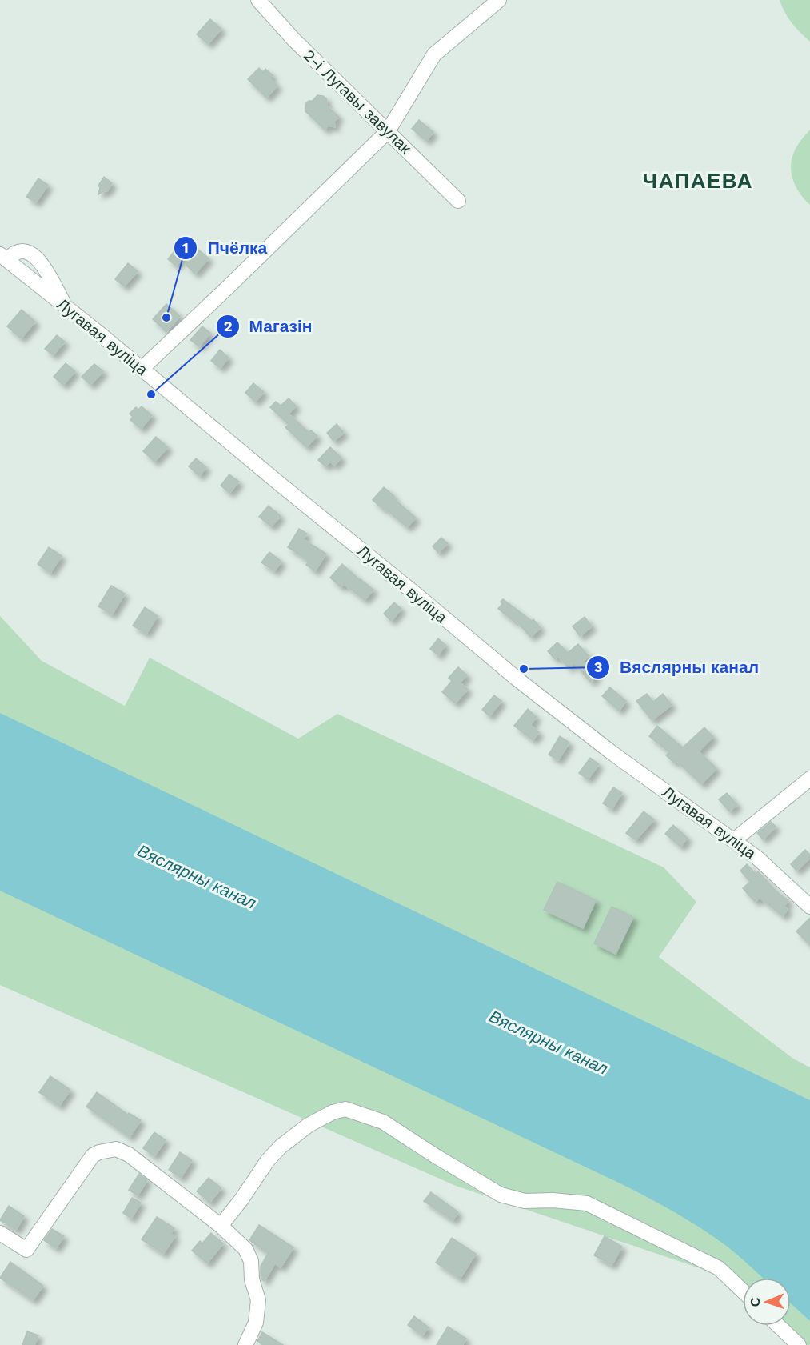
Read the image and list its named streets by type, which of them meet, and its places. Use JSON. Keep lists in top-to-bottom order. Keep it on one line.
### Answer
{"streets":{"street":["2-і Лугавы завулак","Лугавая вуліца"]},"districts":["ЧАПАЕВА"],"water":["Вяслярны канал"],"places":["Пчёлка","Магазін","Вяслярны канал"],"north":"left"}
